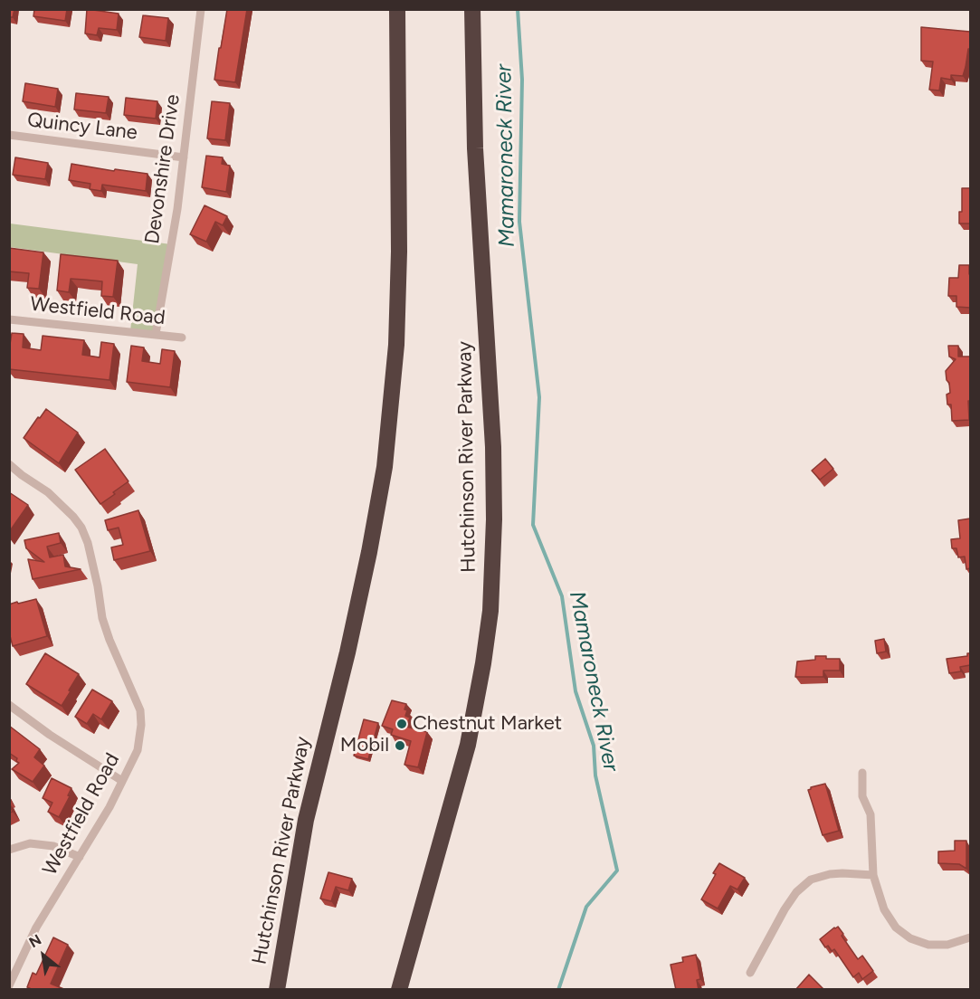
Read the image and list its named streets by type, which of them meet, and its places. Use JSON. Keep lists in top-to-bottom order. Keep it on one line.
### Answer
{"streets":{"highway":["Hutchinson River Parkway"],"street":["Quincy Lane","Devonshire Drive","Westfield Road"]},"crossings":[["Quincy Lane","Devonshire Drive"],["Devonshire Drive","Westfield Road"]],"water":["Mamaroneck River"],"places":["Chestnut Market","Mobil"],"north":"top left"}
